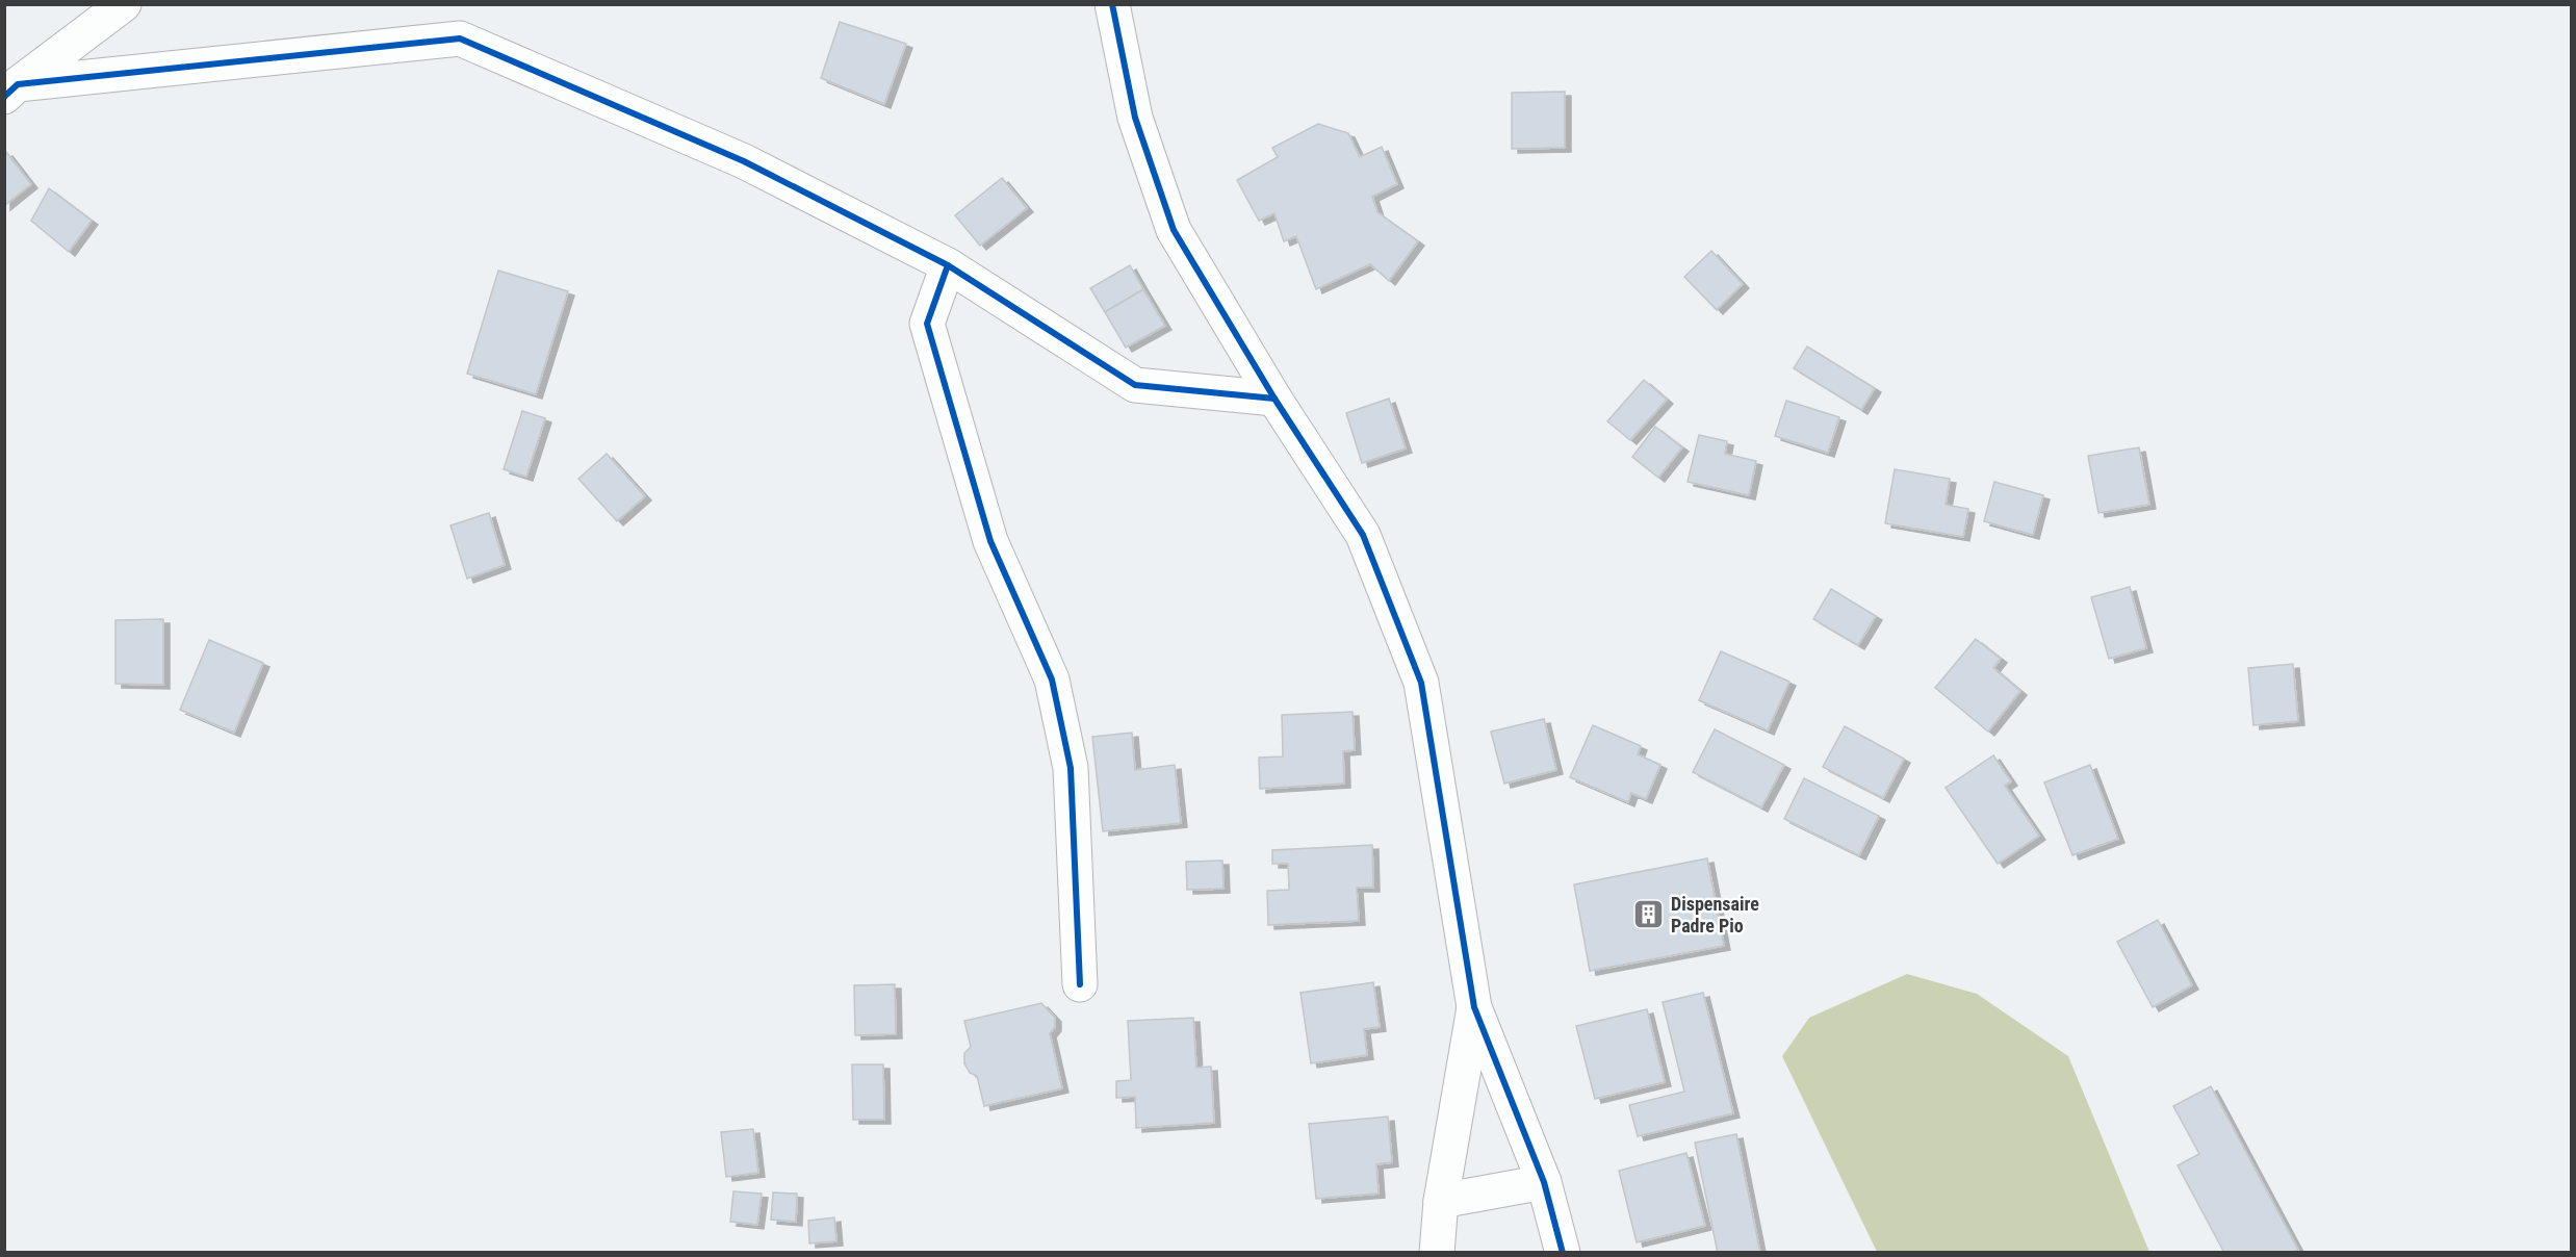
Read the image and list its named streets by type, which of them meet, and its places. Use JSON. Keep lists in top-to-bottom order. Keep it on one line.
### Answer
{"places":{"building":["Dispensaire Padre Pio"]}}
